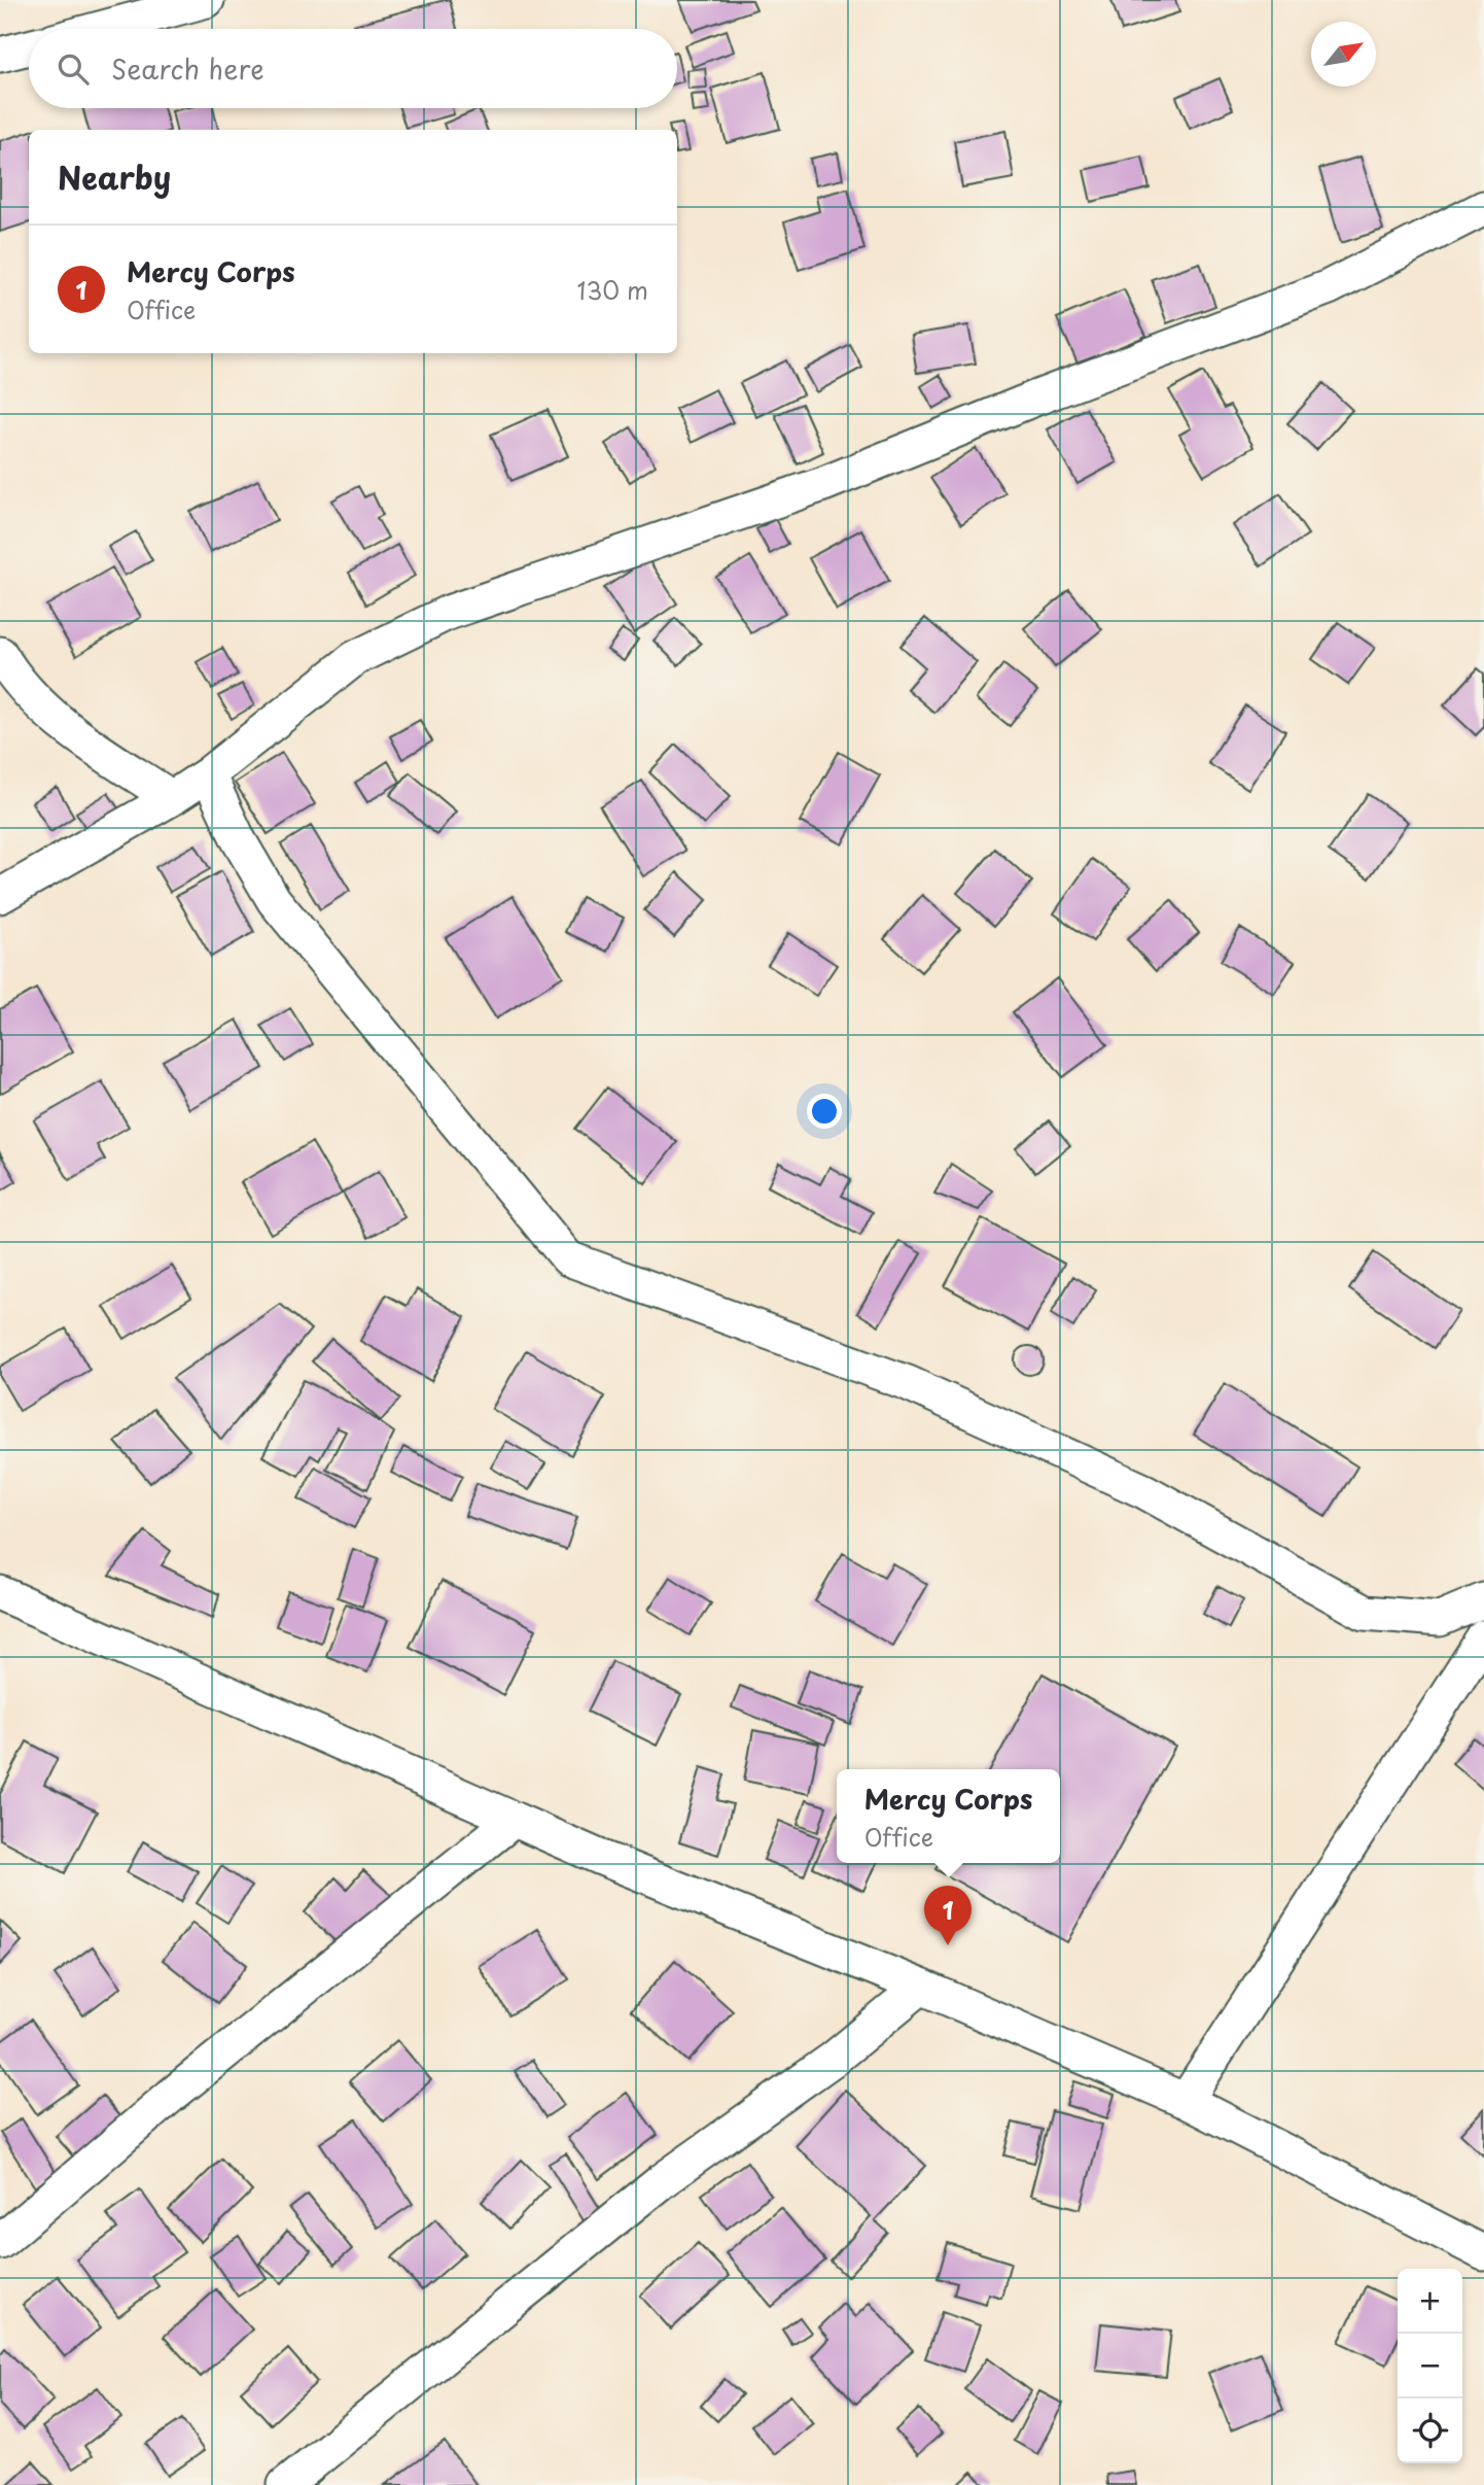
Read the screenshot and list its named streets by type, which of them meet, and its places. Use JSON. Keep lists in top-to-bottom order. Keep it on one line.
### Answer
{"north":"top right","page":{"search":"Search here","heading":"Nearby","list":[{"mark":"1","name":"Mercy Corps","note":"Office","value":"130 m"}],"popup":["Mercy Corps","Office"],"pins":"1","map_buttons":["+","−"]}}
